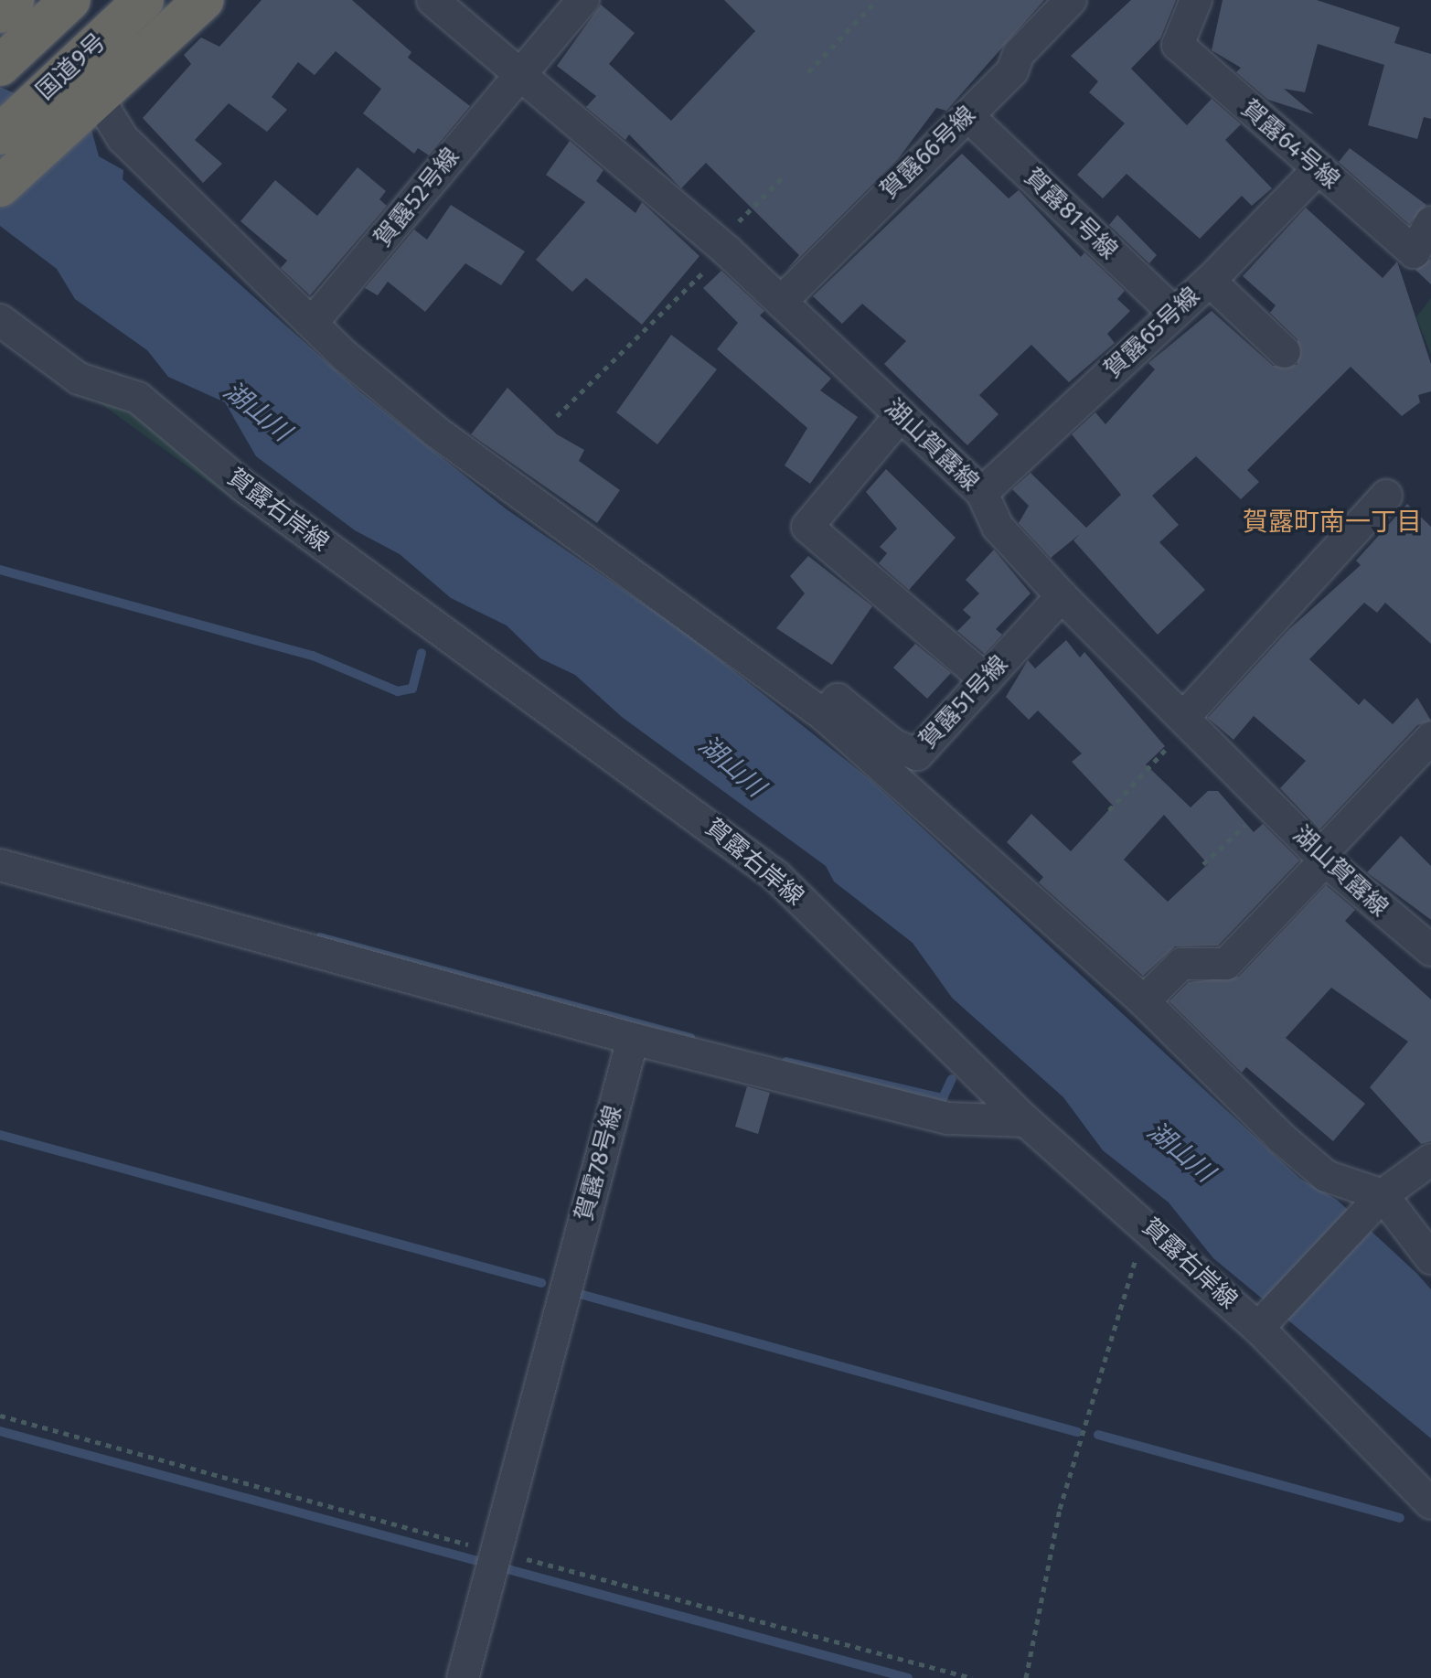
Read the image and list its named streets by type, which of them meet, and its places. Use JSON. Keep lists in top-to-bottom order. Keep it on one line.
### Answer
{"streets":{"highway":["国道9号"],"street":["賀露64号線","賀露66号線","賀露52号線","賀露81号線","賀露65号線","湖山賀露線","賀露右岸線","賀露51号線","賀露78号線"]},"crossings":[["賀露64号線","賀露65号線"],["賀露66号線","賀露81号線"],["賀露66号線","湖山賀露線"],["賀露52号線","湖山賀露線"],["賀露81号線","賀露65号線"],["賀露65号線","湖山賀露線"],["湖山賀露線","賀露51号線"]],"districts":["賀露町南一丁目"],"water":["湖山川"]}
